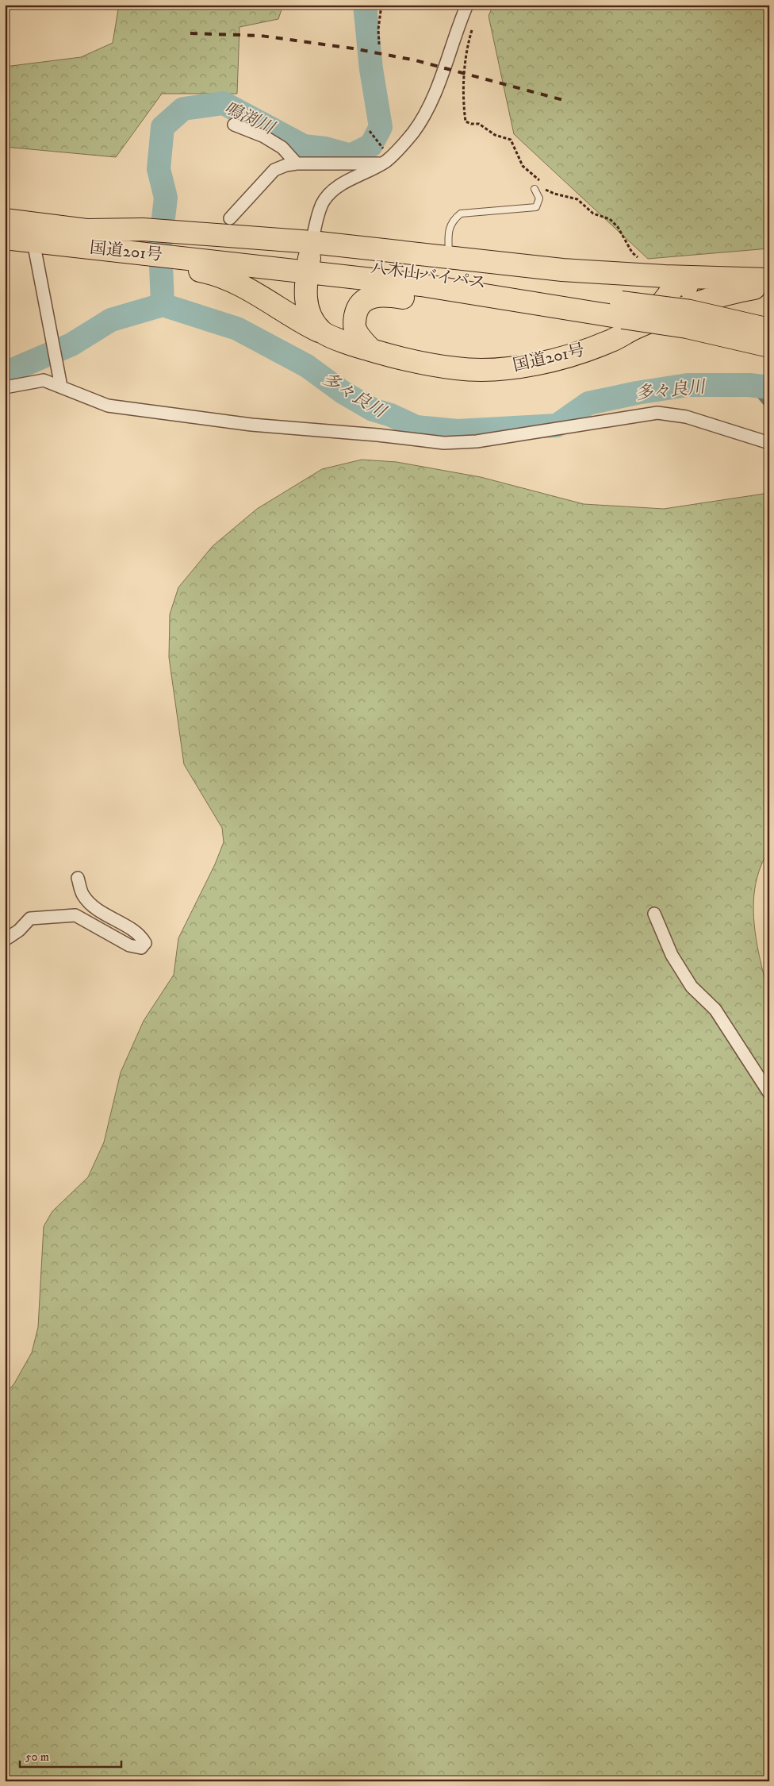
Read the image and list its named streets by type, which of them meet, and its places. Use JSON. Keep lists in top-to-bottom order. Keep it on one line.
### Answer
{"streets":{"highway":["国道201号","八木山バイパス"]},"crossings":[["国道201号","八木山バイパス"]],"water":["鳴渕川","多々良川"],"scale_bar":"50 m"}
